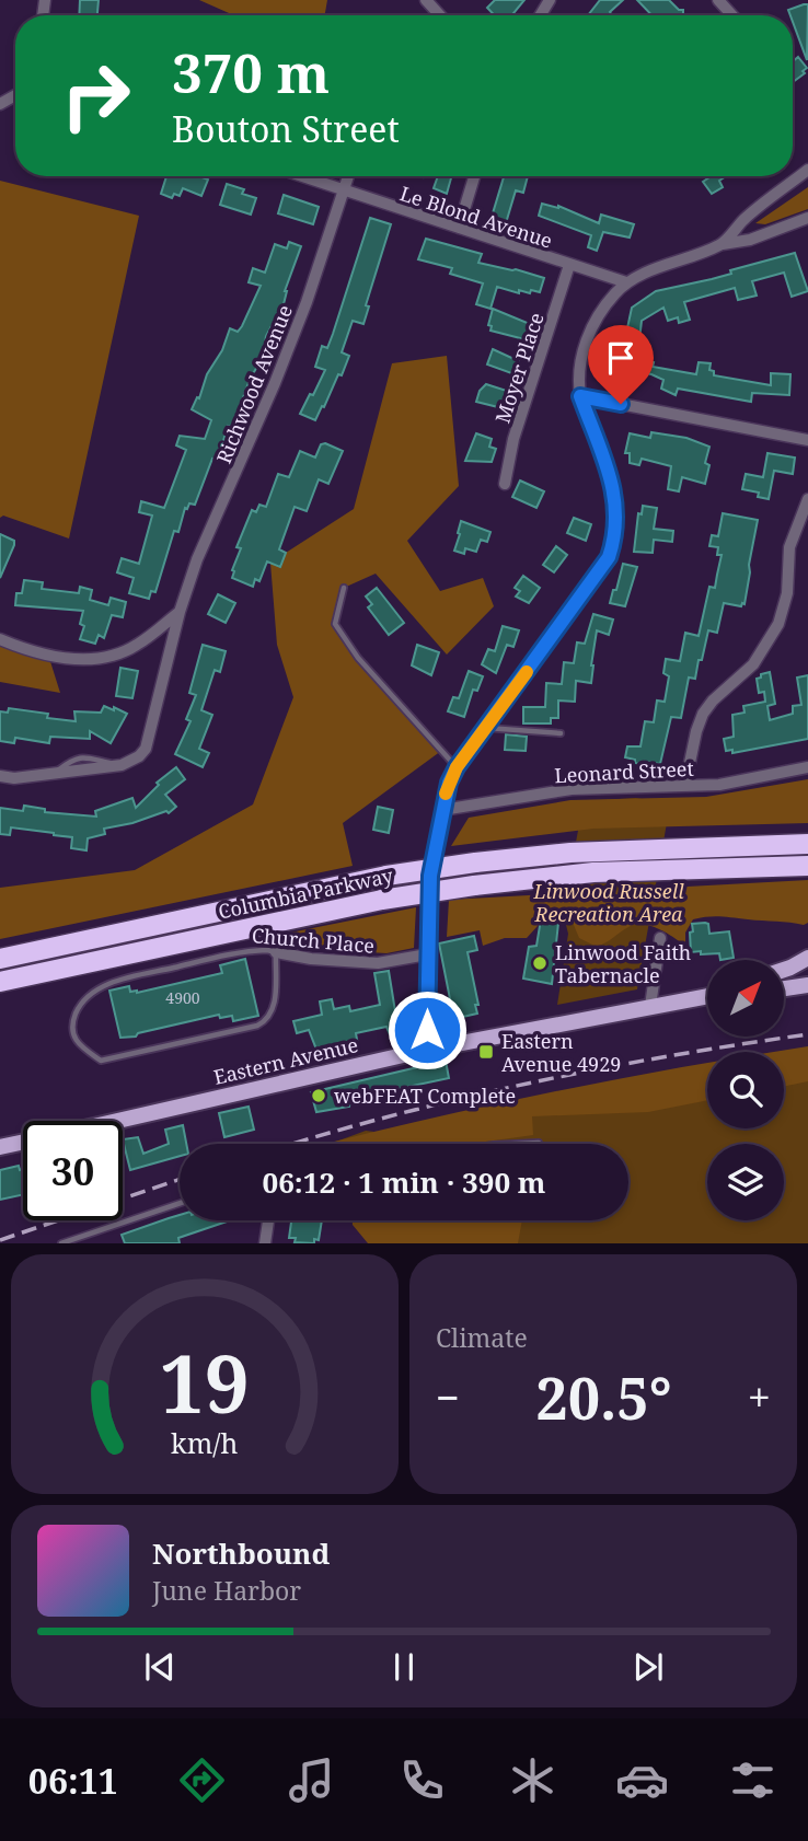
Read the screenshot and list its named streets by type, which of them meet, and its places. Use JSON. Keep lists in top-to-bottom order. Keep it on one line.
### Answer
{"streets":{"highway":["Columbia Parkway"],"main road":["Eastern Avenue"],"street":["Le Blond Avenue","Moyer Place","Richwood Avenue","Leonard Street","Church Place"]},"crossings":[["Le Blond Avenue","Moyer Place"],["Le Blond Avenue","Richwood Avenue"]],"parks":["Linwood Russell Recreation Area"],"places":{"other":["Linwood Faith Tabernacle","webFEAT Complete"],"transit":["Eastern Avenue 4929"]},"house_numbers":["4900"],"north":"top right","page":{"turn":["370 m","Bouton Street"],"limit":"30","trip":"06:12 · 1 min · 390 m","tile":"Climate","heat":["−","20.5°","+"],"song":["Northbound","June Harbor"],"tabs":"06:11","gauge":["19","km/h"]}}
